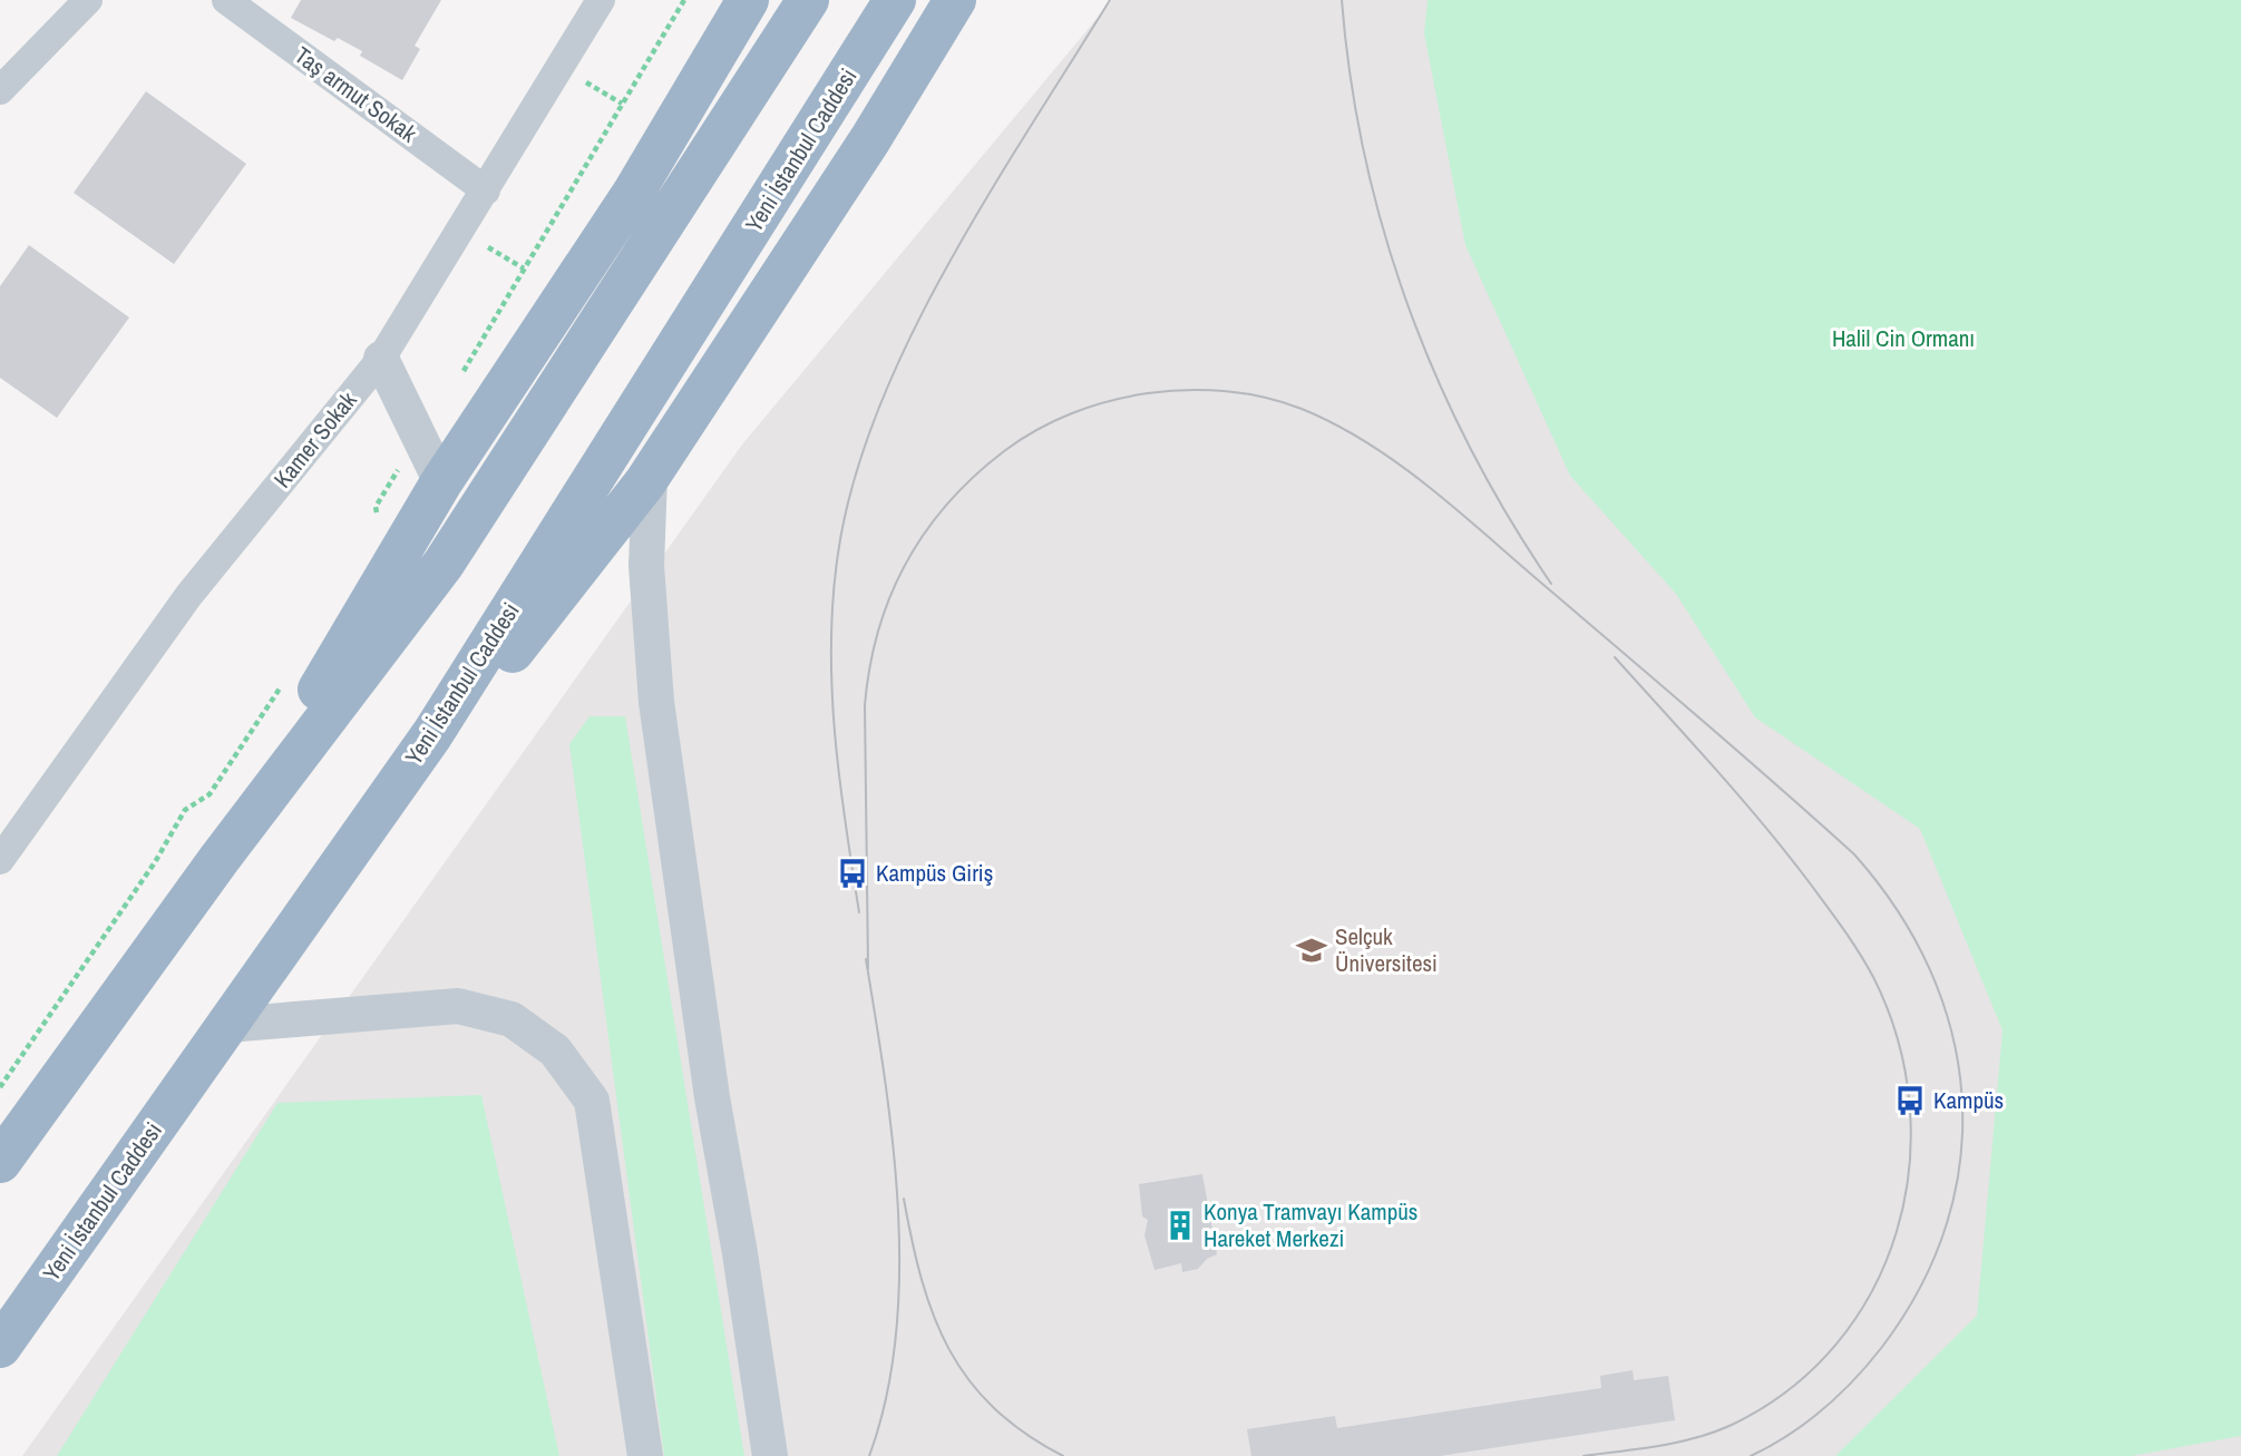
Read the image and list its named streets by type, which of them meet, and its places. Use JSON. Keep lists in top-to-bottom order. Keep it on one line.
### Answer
{"streets":{"highway":["Yeni İstanbul Caddesi"],"street":["Taş armut Sokak","Kamer Sokak"]},"crossings":[["Taş armut Sokak","Kamer Sokak"]],"parks":["Halil Cin Ormanı"],"places":{"bus stop":["Kampüs Giriş","Kampüs"],"school or university":["Selçuk Üniversitesi"],"building":["Konya Tramvayı Kampüs Hareket Merkezi"]}}
